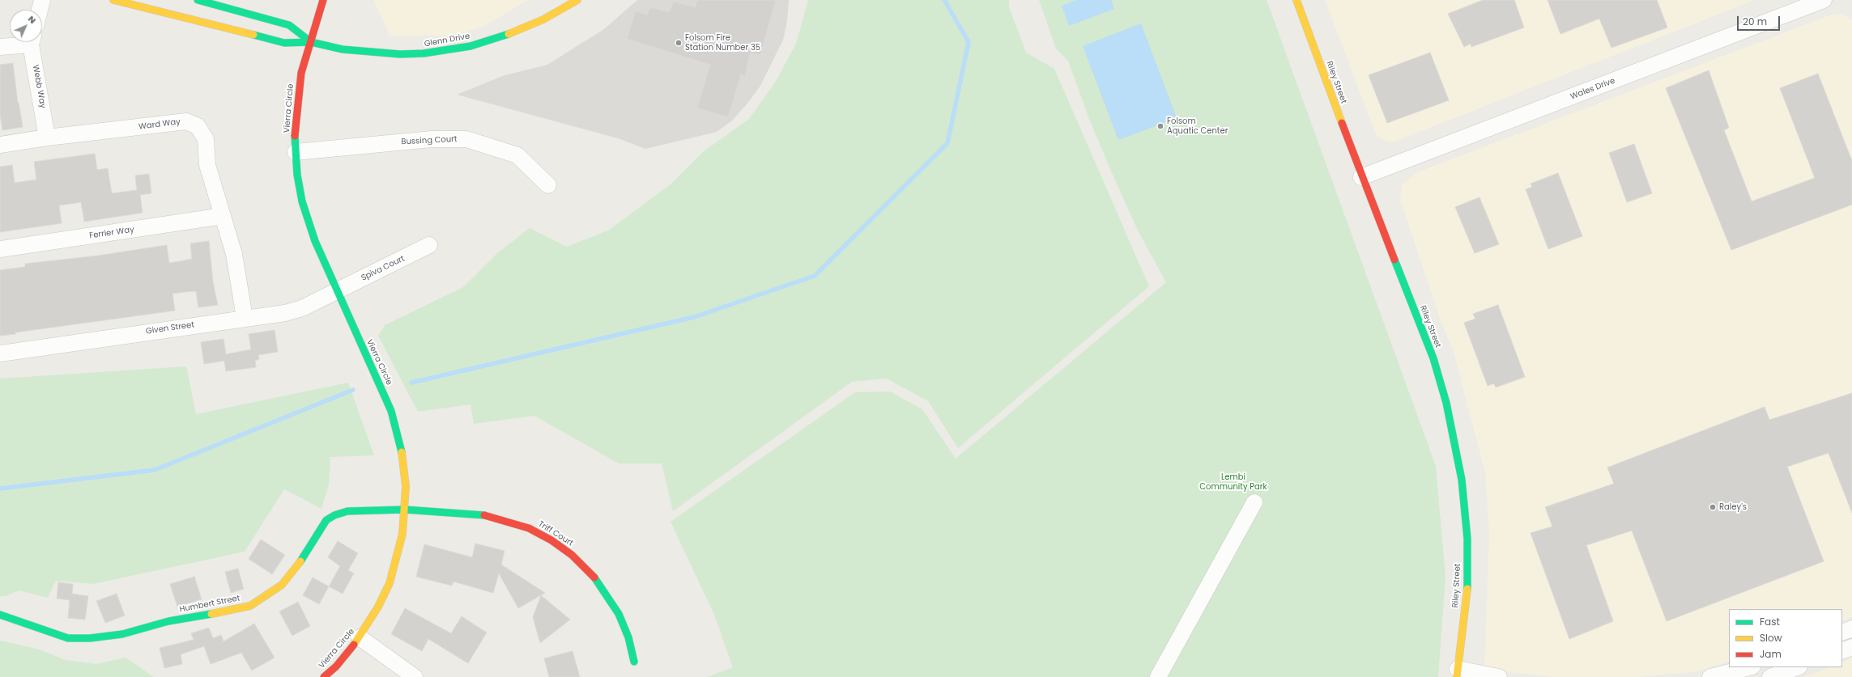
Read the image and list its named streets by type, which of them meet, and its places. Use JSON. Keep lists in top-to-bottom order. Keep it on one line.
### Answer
{"streets":{"street":["Glenn Drive","Riley Street","Webb Way","Wales Drive","Vierra Circle","Ward Way","Bussing Court","Ferrier Way","Spiva Court","Given Street","Triff Court","Humbert Street"]},"crossings":[["Glenn Drive","Vierra Circle"],["Riley Street","Wales Drive"],["Webb Way","Ward Way"],["Vierra Circle","Bussing Court"],["Vierra Circle","Spiva Court"],["Vierra Circle","Given Street"],["Vierra Circle","Triff Court"],["Vierra Circle","Humbert Street"],["Ward Way","Ferrier Way"],["Ward Way","Given Street"],["Spiva Court","Given Street"],["Triff Court","Humbert Street"]],"parks":["Lembi Community Park"],"places":["Folsom Fire Station Number 35","Folsom Aquatic Center","Raley's"],"legend":["Fast","Slow","Jam"],"scale_bar":"20 m","north":"top right"}
